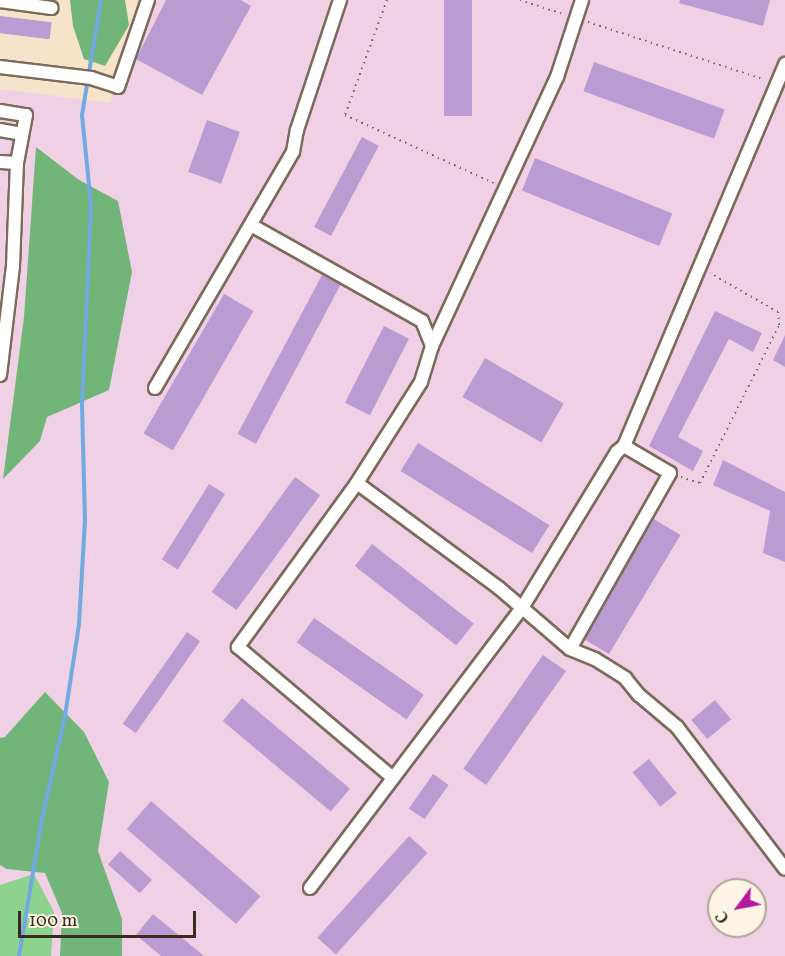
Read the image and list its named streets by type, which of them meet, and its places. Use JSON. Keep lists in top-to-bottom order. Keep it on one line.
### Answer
{"scale_bar":"100 m","north":"bottom left"}
